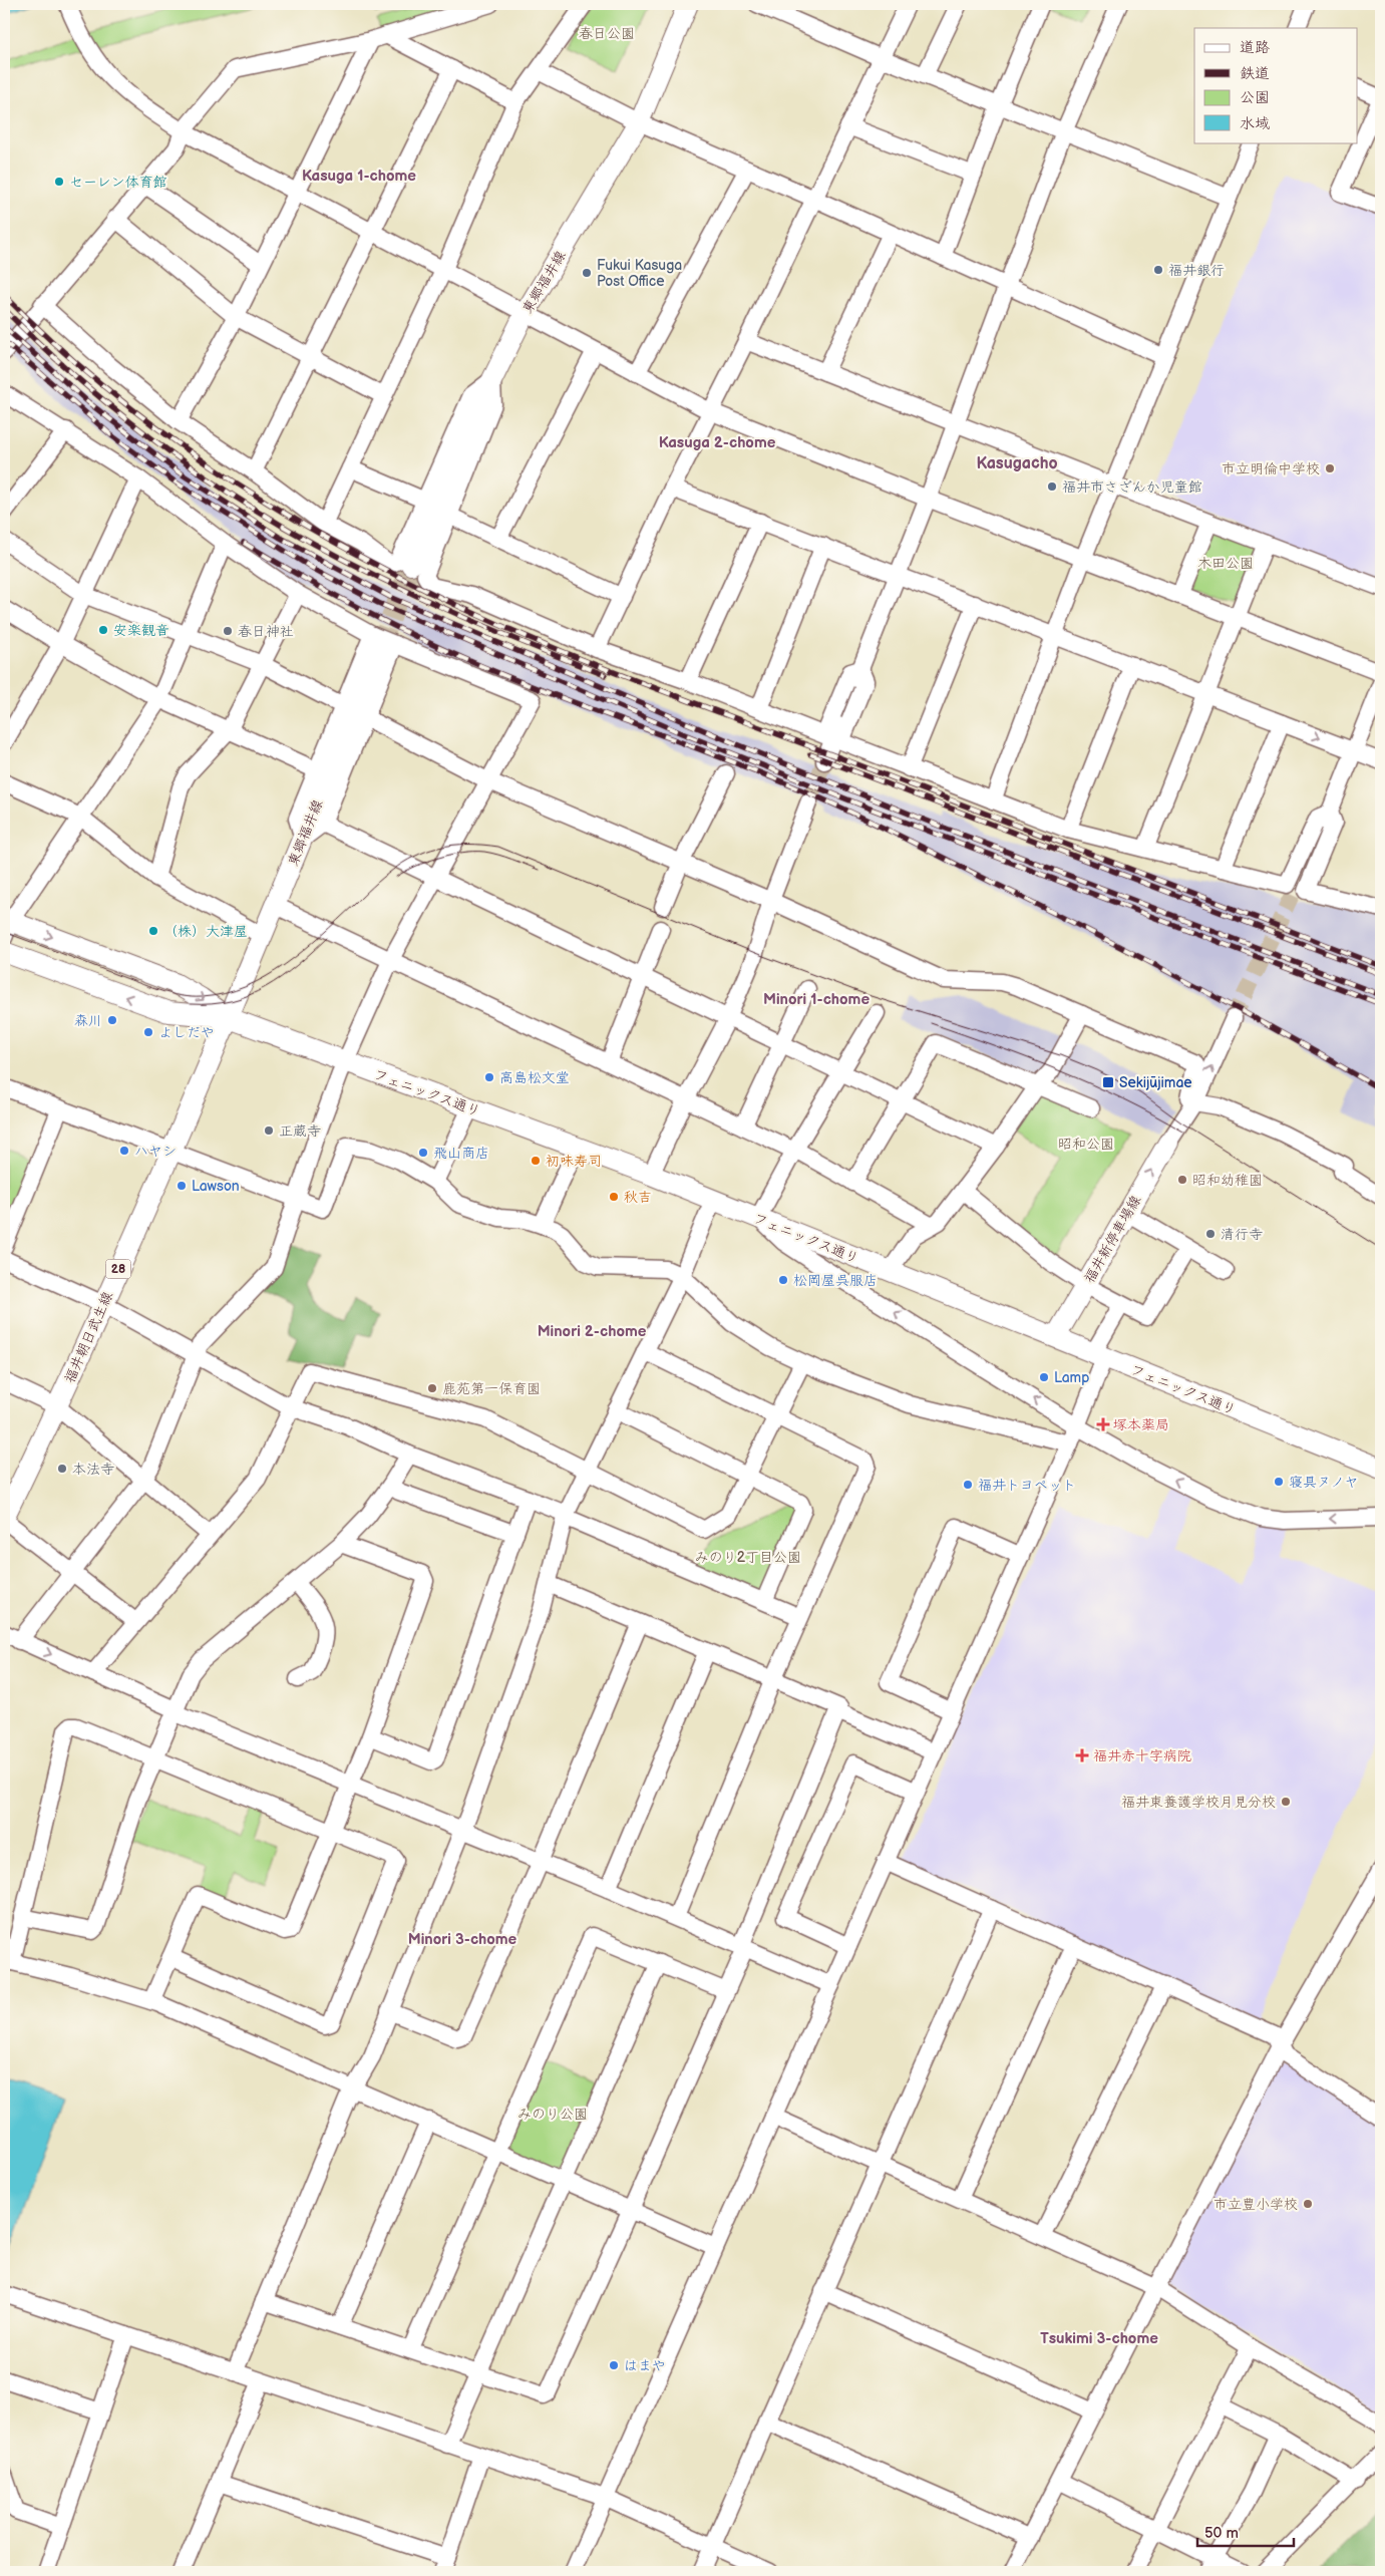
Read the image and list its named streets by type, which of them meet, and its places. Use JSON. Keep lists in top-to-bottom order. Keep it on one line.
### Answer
{"streets":{"main road":["東郷福井線","フェニックス通り","福井新停車場線","28","福井朝日武生線"]},"crossings":[["東郷福井線","フェニックス通り"],["東郷福井線","福井朝日武生線"],["フェニックス通り","福井新停車場線"],["フェニックス通り","福井朝日武生線"]],"one_way":["福井新停車場線"],"districts":["Kasuga 1-chome","Kasuga 2-chome","Kasugacho","Minori 1-chome","Minori 2-chome","Minori 3-chome","Tsukimi 3-chome"],"parks":["春日公園","木田公園","昭和公園","みのり2丁目公園","みのり公園"],"places":{"other":["セーレン体育館","福井銀行","Fukui Kasuga Post Office","市立明倫中学校","福井市さざんか児童館","安楽観音","春日神社","（株）大津屋","森川","よしだや","高島松文堂","正蔵寺","ハヤシ","飛山商店","初味寿司","昭和幼稚園","Lawson","秋吉","清行寺","松岡屋呉服店","Lamp","鹿苑第一保育園","本法寺","寝具ヌノヤ","福井トヨペット","福井東養護学校月見分校","市立豊小学校","はまや"],"transit":["Sekijūjimae"],"health":["塚本薬局","福井赤十字病院"]},"legend":["道路","鉄道","公園","水域"],"scale_bar":"50 m"}
